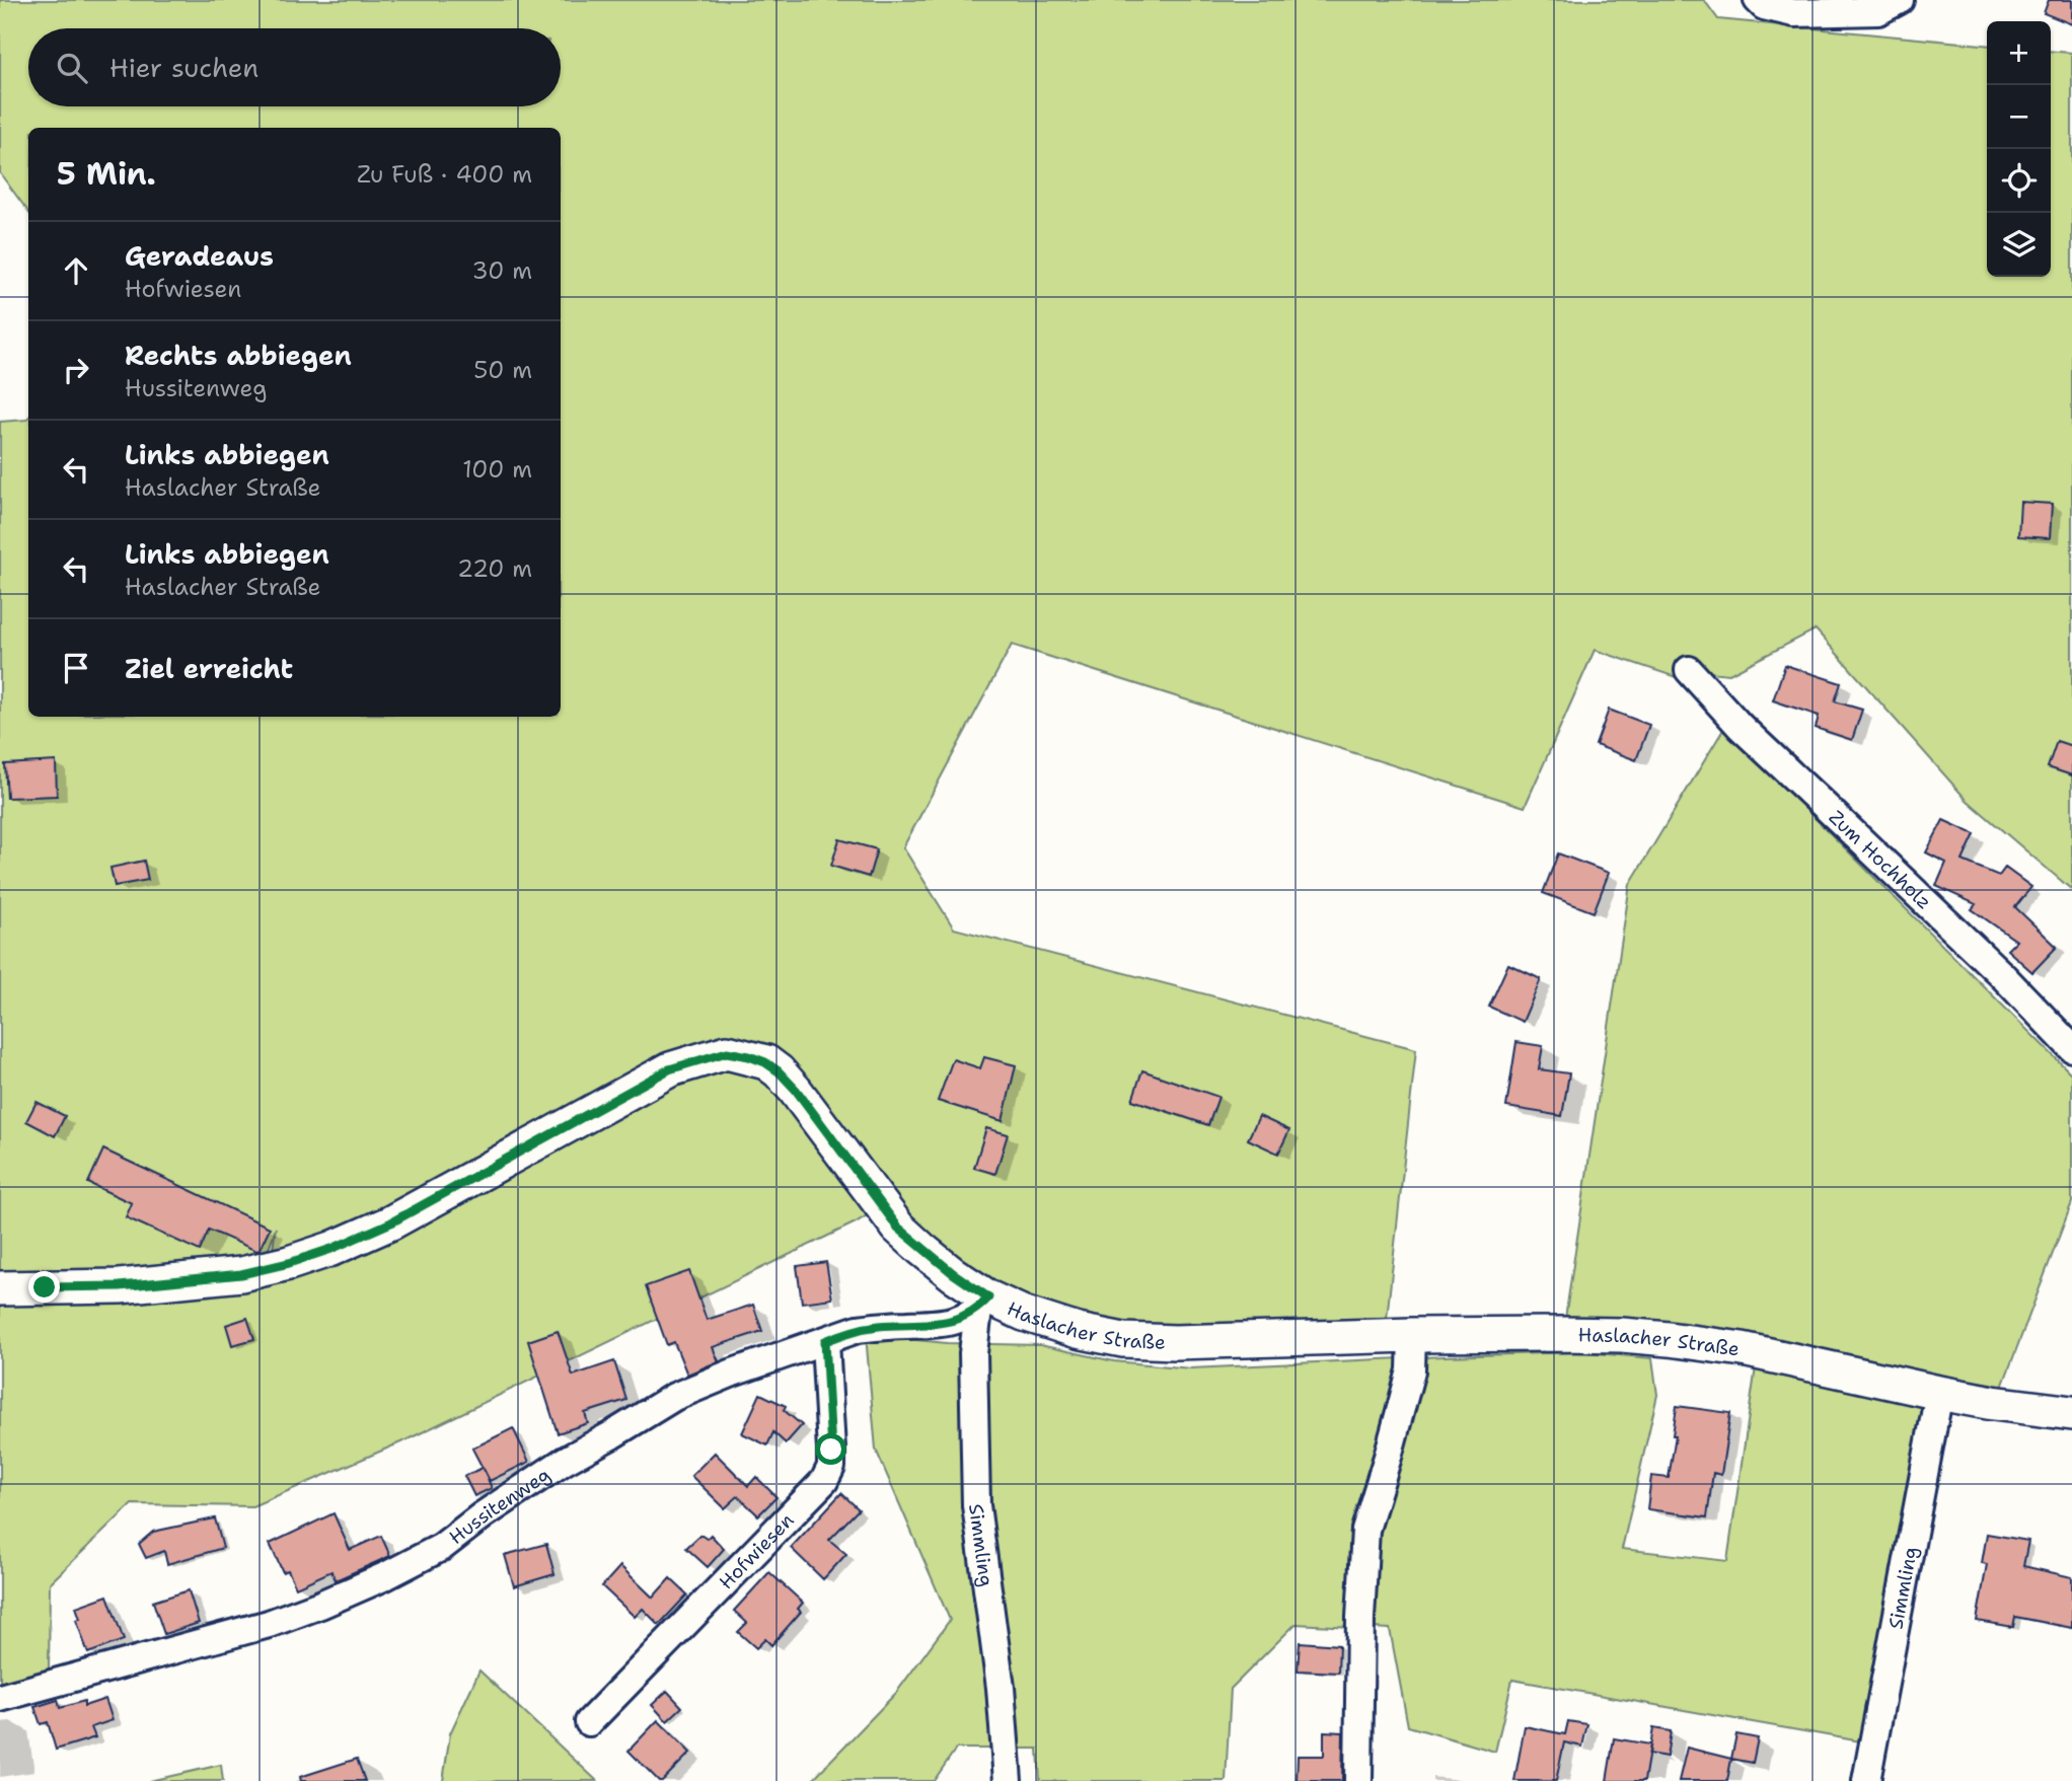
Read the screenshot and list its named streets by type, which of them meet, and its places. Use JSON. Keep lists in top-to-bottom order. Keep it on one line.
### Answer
{"streets":{"street":["Zum Hochholz","Haslacher Straße","Hussitenweg","Simmling","Hofwiesen"]},"crossings":[["Haslacher Straße","Hussitenweg"],["Haslacher Straße","Simmling"],["Hussitenweg","Simmling"],["Hussitenweg","Hofwiesen"]],"page":{"map_buttons":["+","−"],"search":"Hier suchen","heading":["5 Min.","Zu Fuß · 400 m"],"list":[["Geradeaus","Hofwiesen","30 m"],["Rechts abbiegen","Hussitenweg","50 m"],["Links abbiegen","Haslacher Straße","100 m"],["Links abbiegen","Haslacher Straße","220 m"],"Ziel erreicht"]}}
